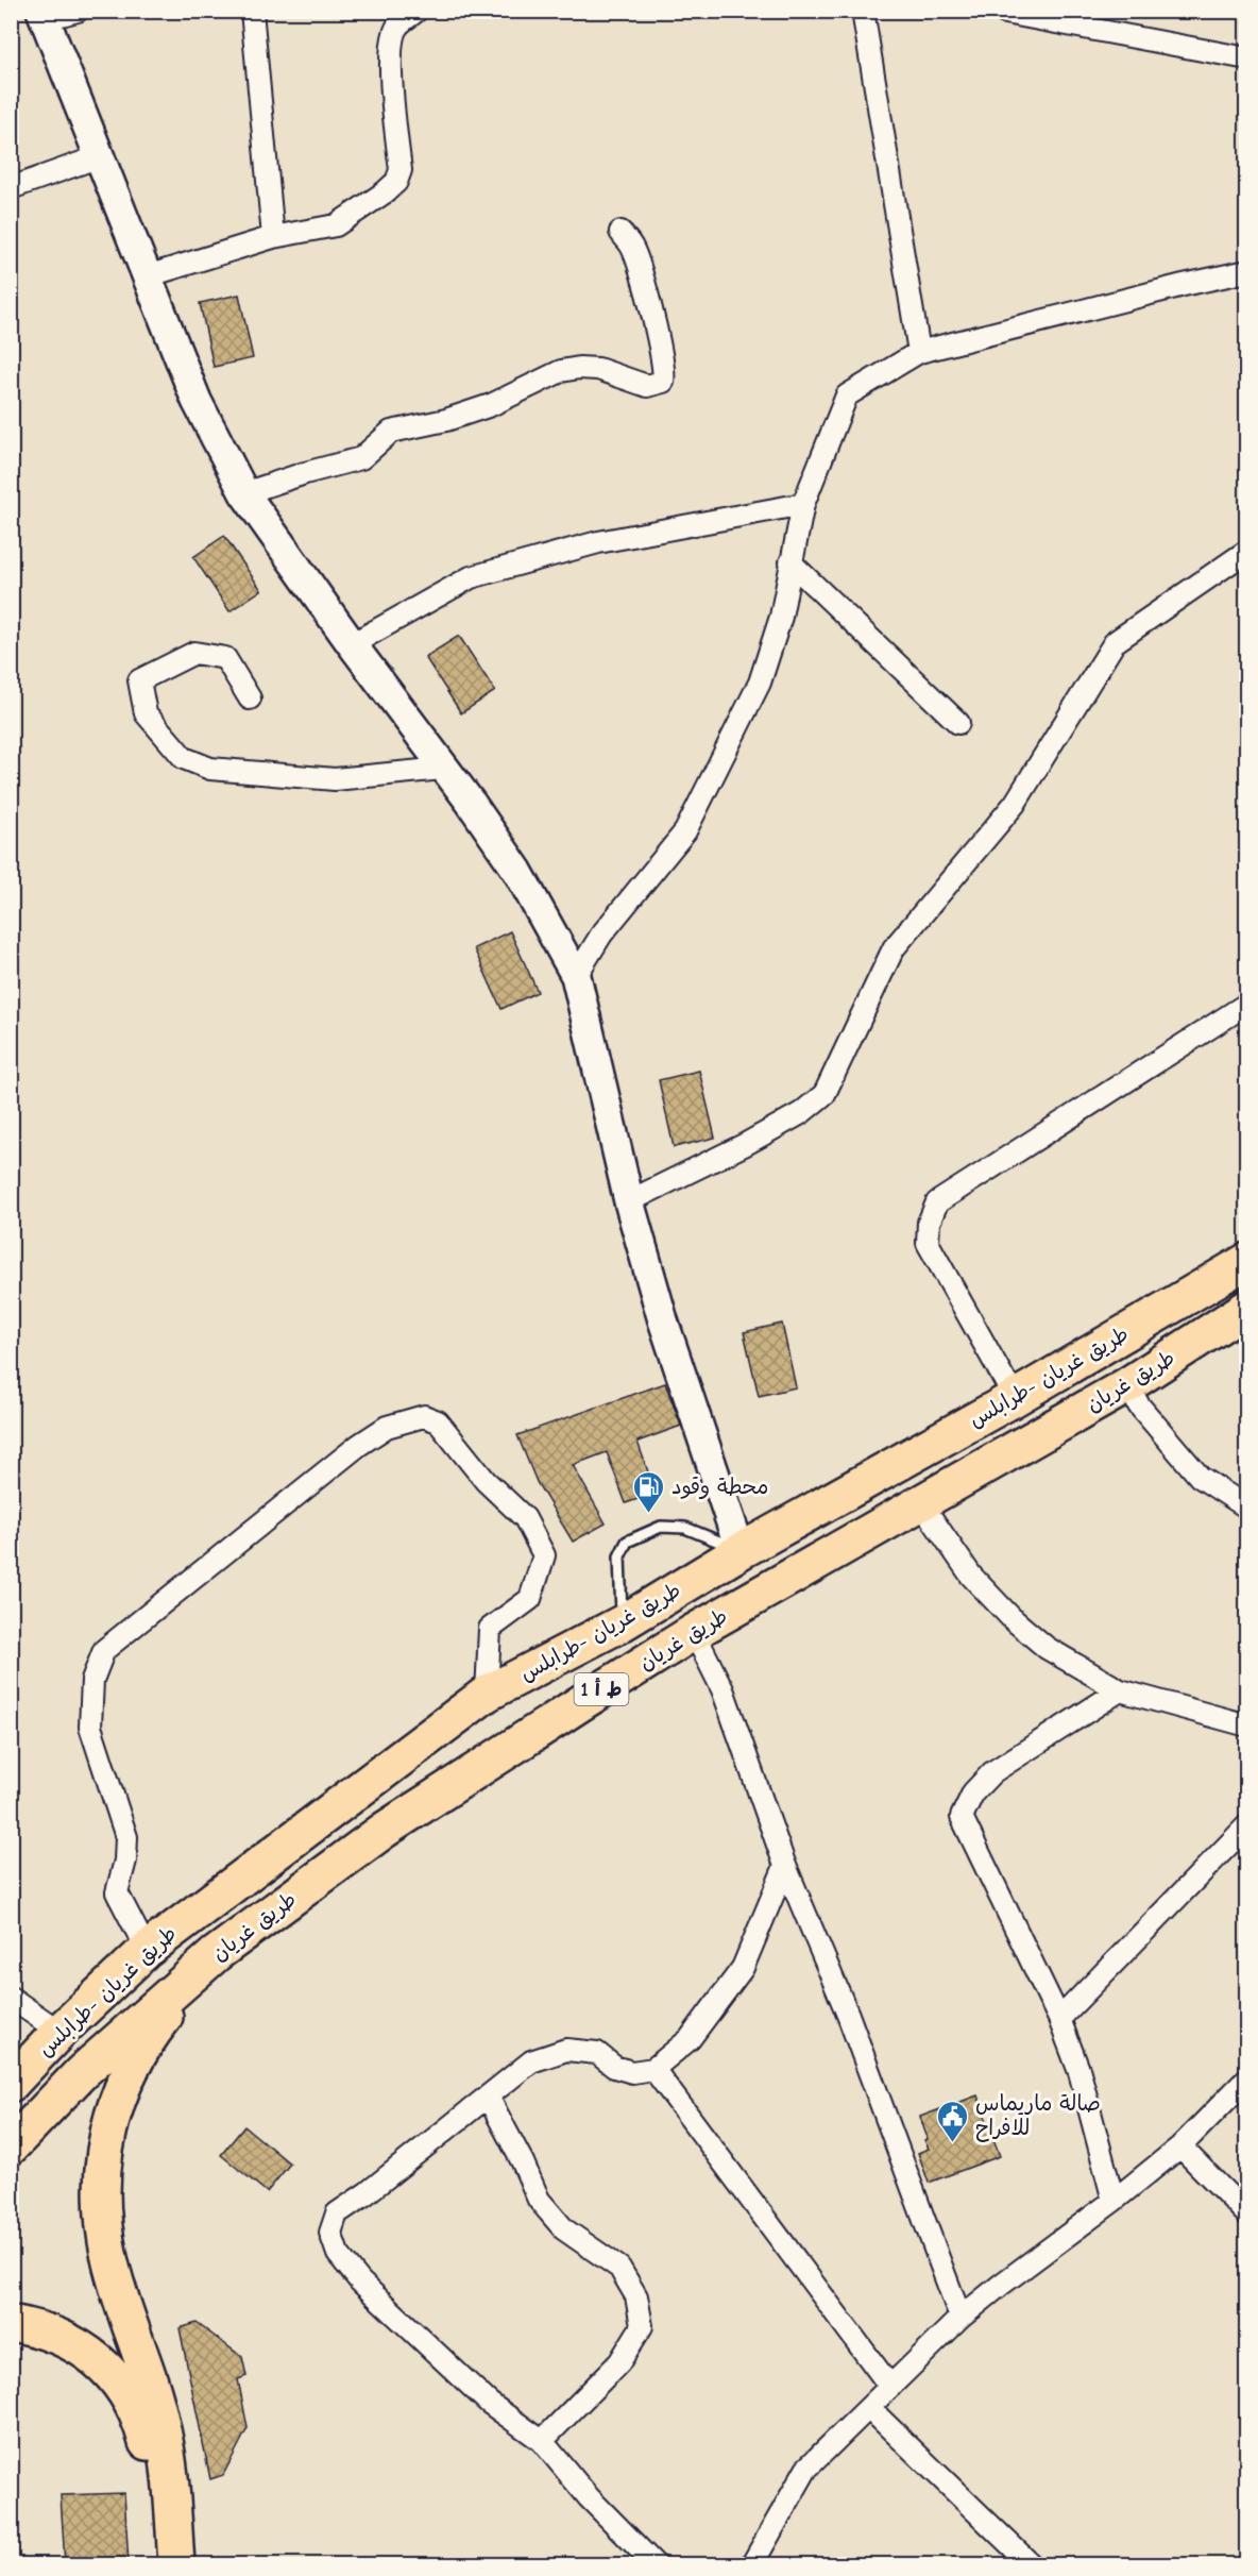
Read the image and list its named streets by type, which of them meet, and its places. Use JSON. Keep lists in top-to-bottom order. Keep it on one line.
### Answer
{"streets":{"highway":["طريق غريان -طرابلس","طريق غريان","ط أ 1"]},"places":{"fuel station":["محطة وقود"],"public building":["صالة ماريماس للافراح"]}}
